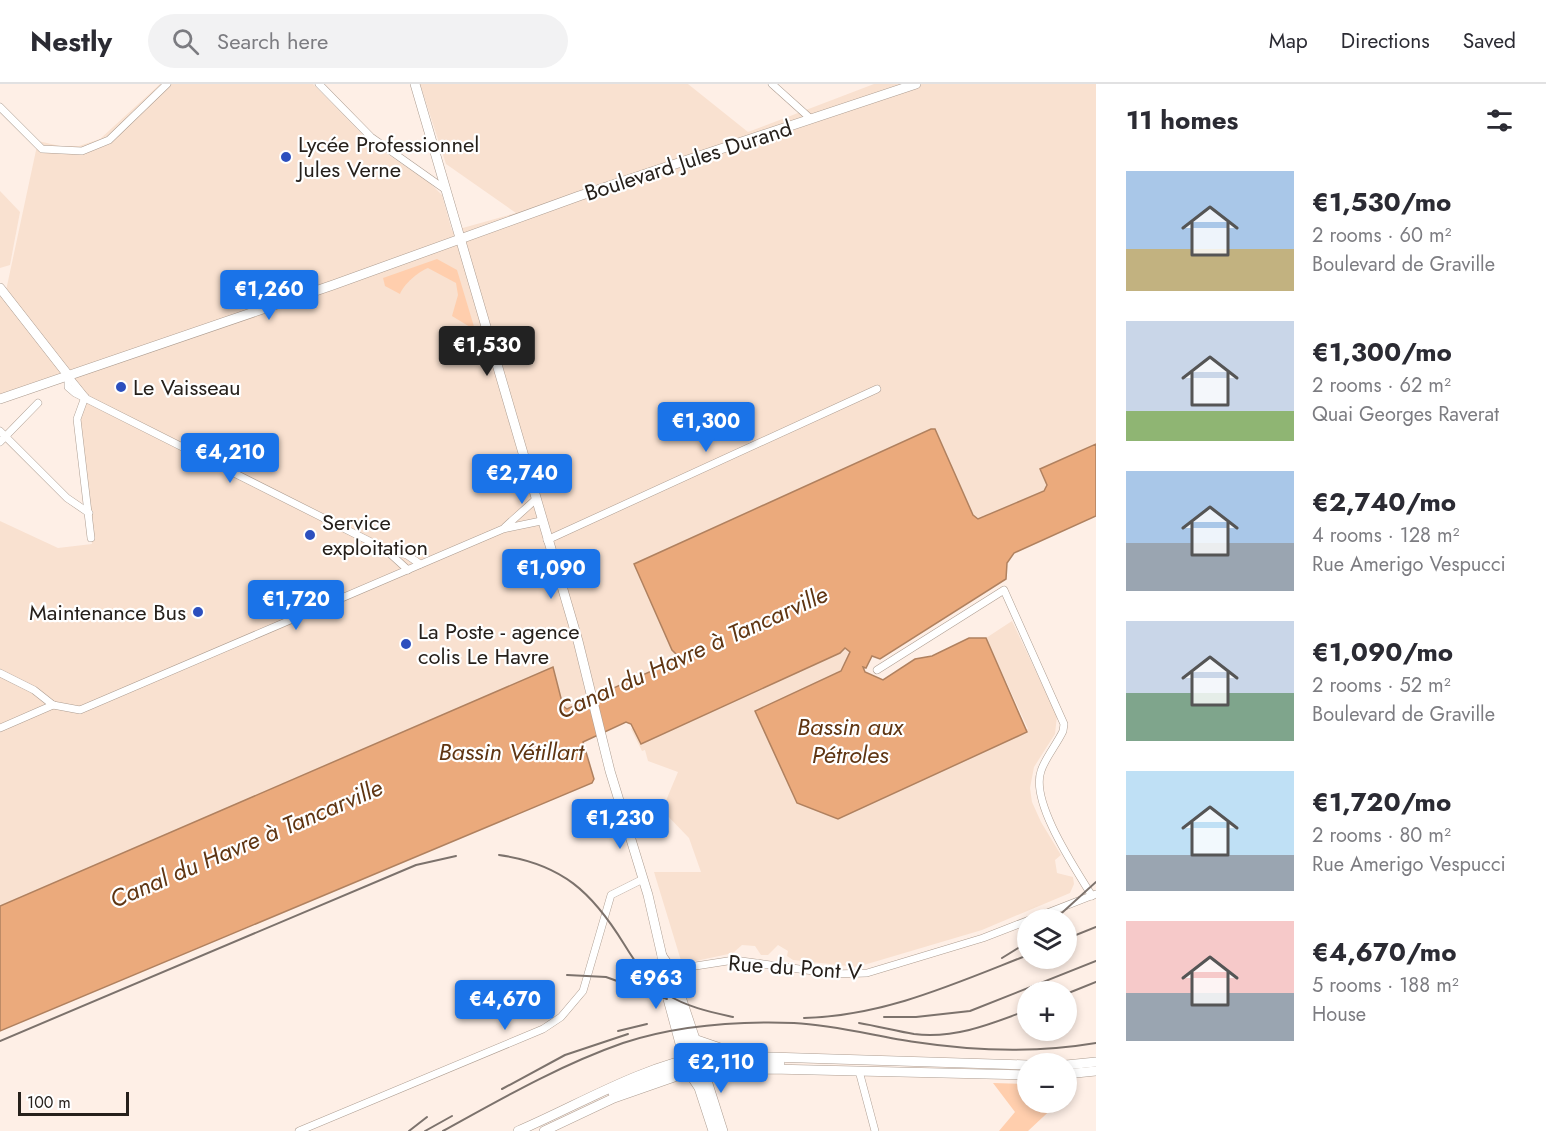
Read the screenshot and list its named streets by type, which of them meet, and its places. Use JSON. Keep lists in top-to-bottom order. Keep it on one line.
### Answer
{"streets":{"main road":["Boulevard Jules Durand"],"street":["Rue du Pont V"]},"water":["Canal du Havre à Tancarville","Bassin aux Pétroles","Bassin Vétillart"],"places":["Lycée Professionnel Jules Verne","Le Vaisseau","Service exploitation","Maintenance Bus","La Poste - agence colis Le Havre"],"scale_bar":"100 m","page":{"header":"Nestly","search":"Search here","nav":["Map","Directions","Saved"],"heading":"11 homes","list":[{"name":"€1,530/mo","note":"2 rooms · 60 m² · Boulevard de Graville"},{"name":"€1,300/mo","note":"2 rooms · 62 m² · Quai Georges Raverat"},{"name":"€2,740/mo","note":"4 rooms · 128 m² · Rue Amerigo Vespucci"},{"name":"€1,090/mo","note":"2 rooms · 52 m² · Boulevard de Graville"},{"name":"€1,720/mo","note":"2 rooms · 80 m² · Rue Amerigo Vespucci"},{"name":"€4,670/mo","note":"5 rooms · 188 m² · House"}],"price":["€1,260","€1,530","€1,300","€4,210","€2,740","€1,090","€1,720","€1,230","€963","€4,670","€2,110"],"map_buttons":["+","−"],"scale":"100 m"}}
